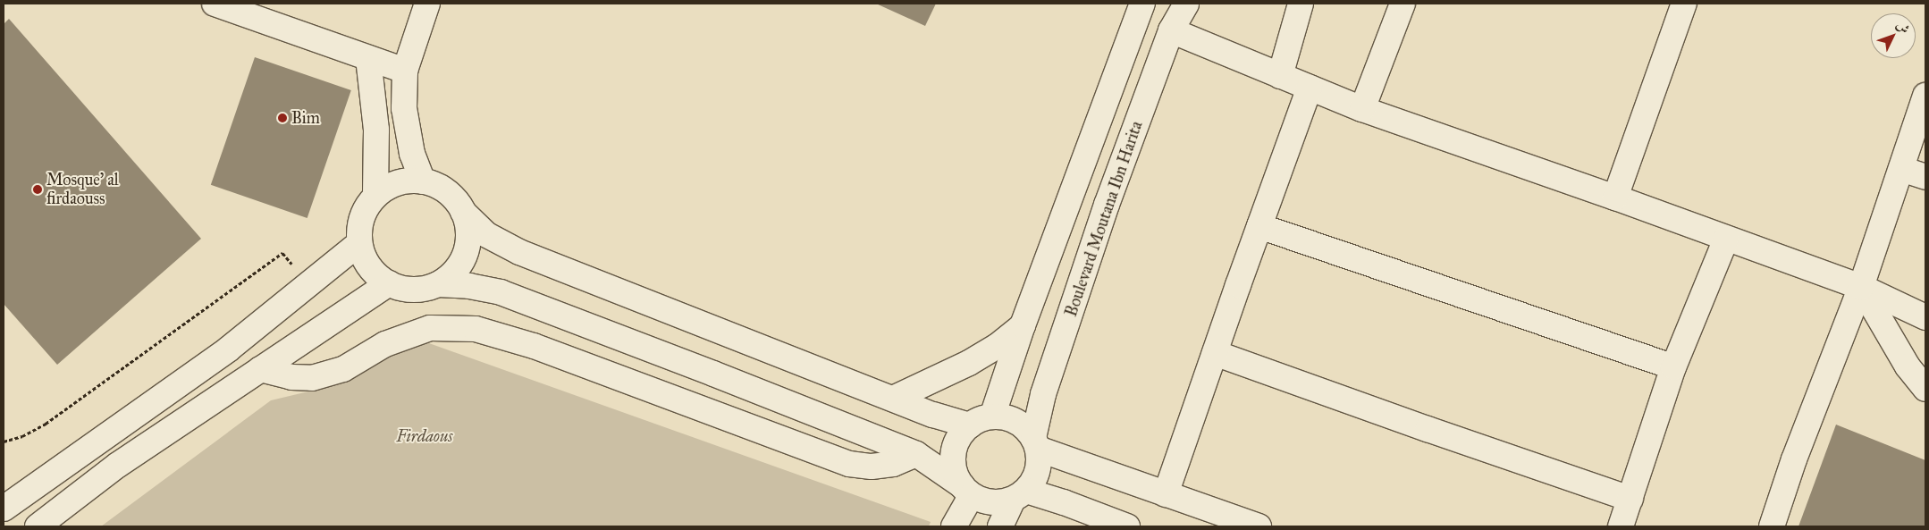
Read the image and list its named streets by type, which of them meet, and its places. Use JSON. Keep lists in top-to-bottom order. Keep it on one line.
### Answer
{"streets":{"street":["Boulevard Moutana Ibn Harita"]},"parks":["Firdaous"],"places":["Bim","Mosque' al firdaouss"],"north":"top right"}
